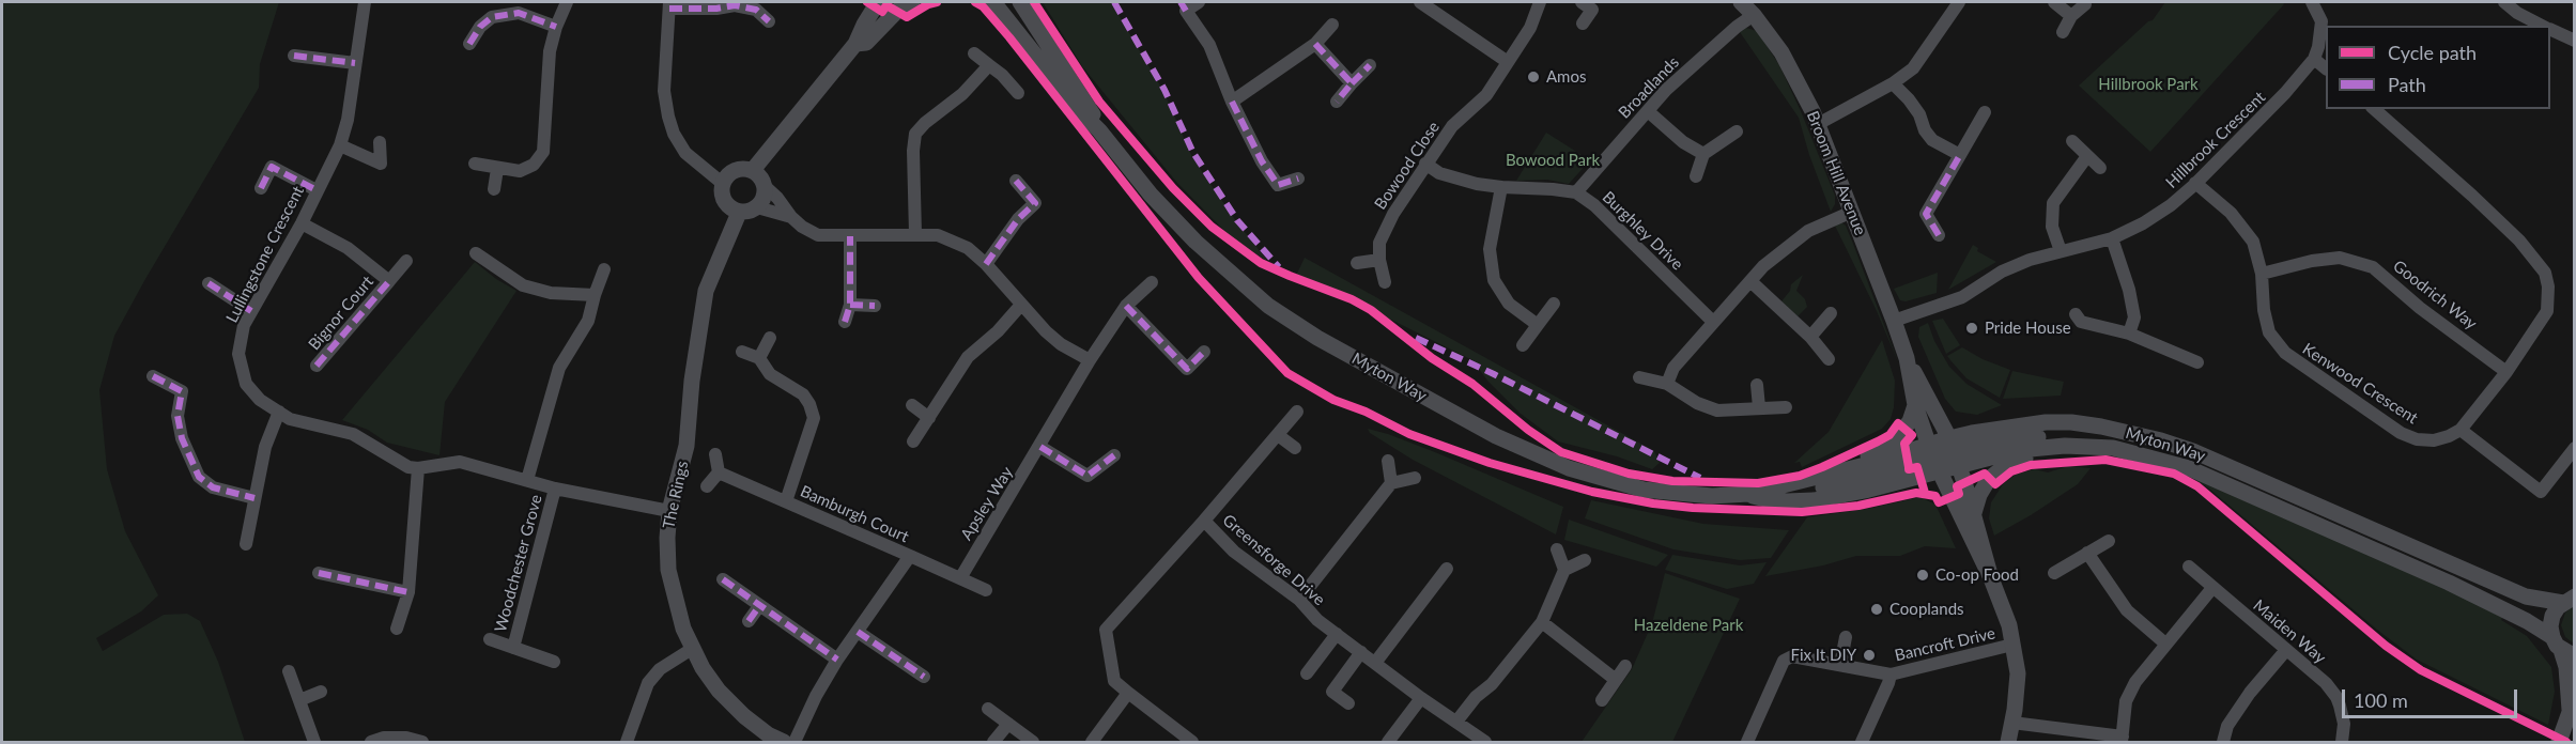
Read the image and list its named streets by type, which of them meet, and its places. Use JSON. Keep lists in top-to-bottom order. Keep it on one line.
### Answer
{"streets":{"street":["Broadlands","Hillbrook Crescent","Bowood Close","Broom Hill Avenue","Burghley Drive","Lullingstone Crescent","Goodrich Way","Bignor Court","Myton Way","Kenwood Crescent","The Rings","Apsley Way","Bamburgh Court","Greensforge Drive","Woodchester Grove","Maiden Way","Bancroft Drive"]},"crossings":[["Broadlands","Broom Hill Avenue"],["Broadlands","Burghley Drive"],["Hillbrook Crescent","Broom Hill Avenue"],["Hillbrook Crescent","Kenwood Crescent"],["Bowood Close","Burghley Drive"],["Broom Hill Avenue","Myton Way"],["Lullingstone Crescent","Bignor Court"],["Lullingstone Crescent","The Rings"],["Lullingstone Crescent","Woodchester Grove"],["Goodrich Way","Kenwood Crescent"]],"parks":["Hillbrook Park","Bowood Park","Hazeldene Park"],"places":["Amos","Pride House","Co-op Food","Cooplands","Fix It DIY"],"legend":["Cycle path","Path"],"scale_bar":"100 m"}
